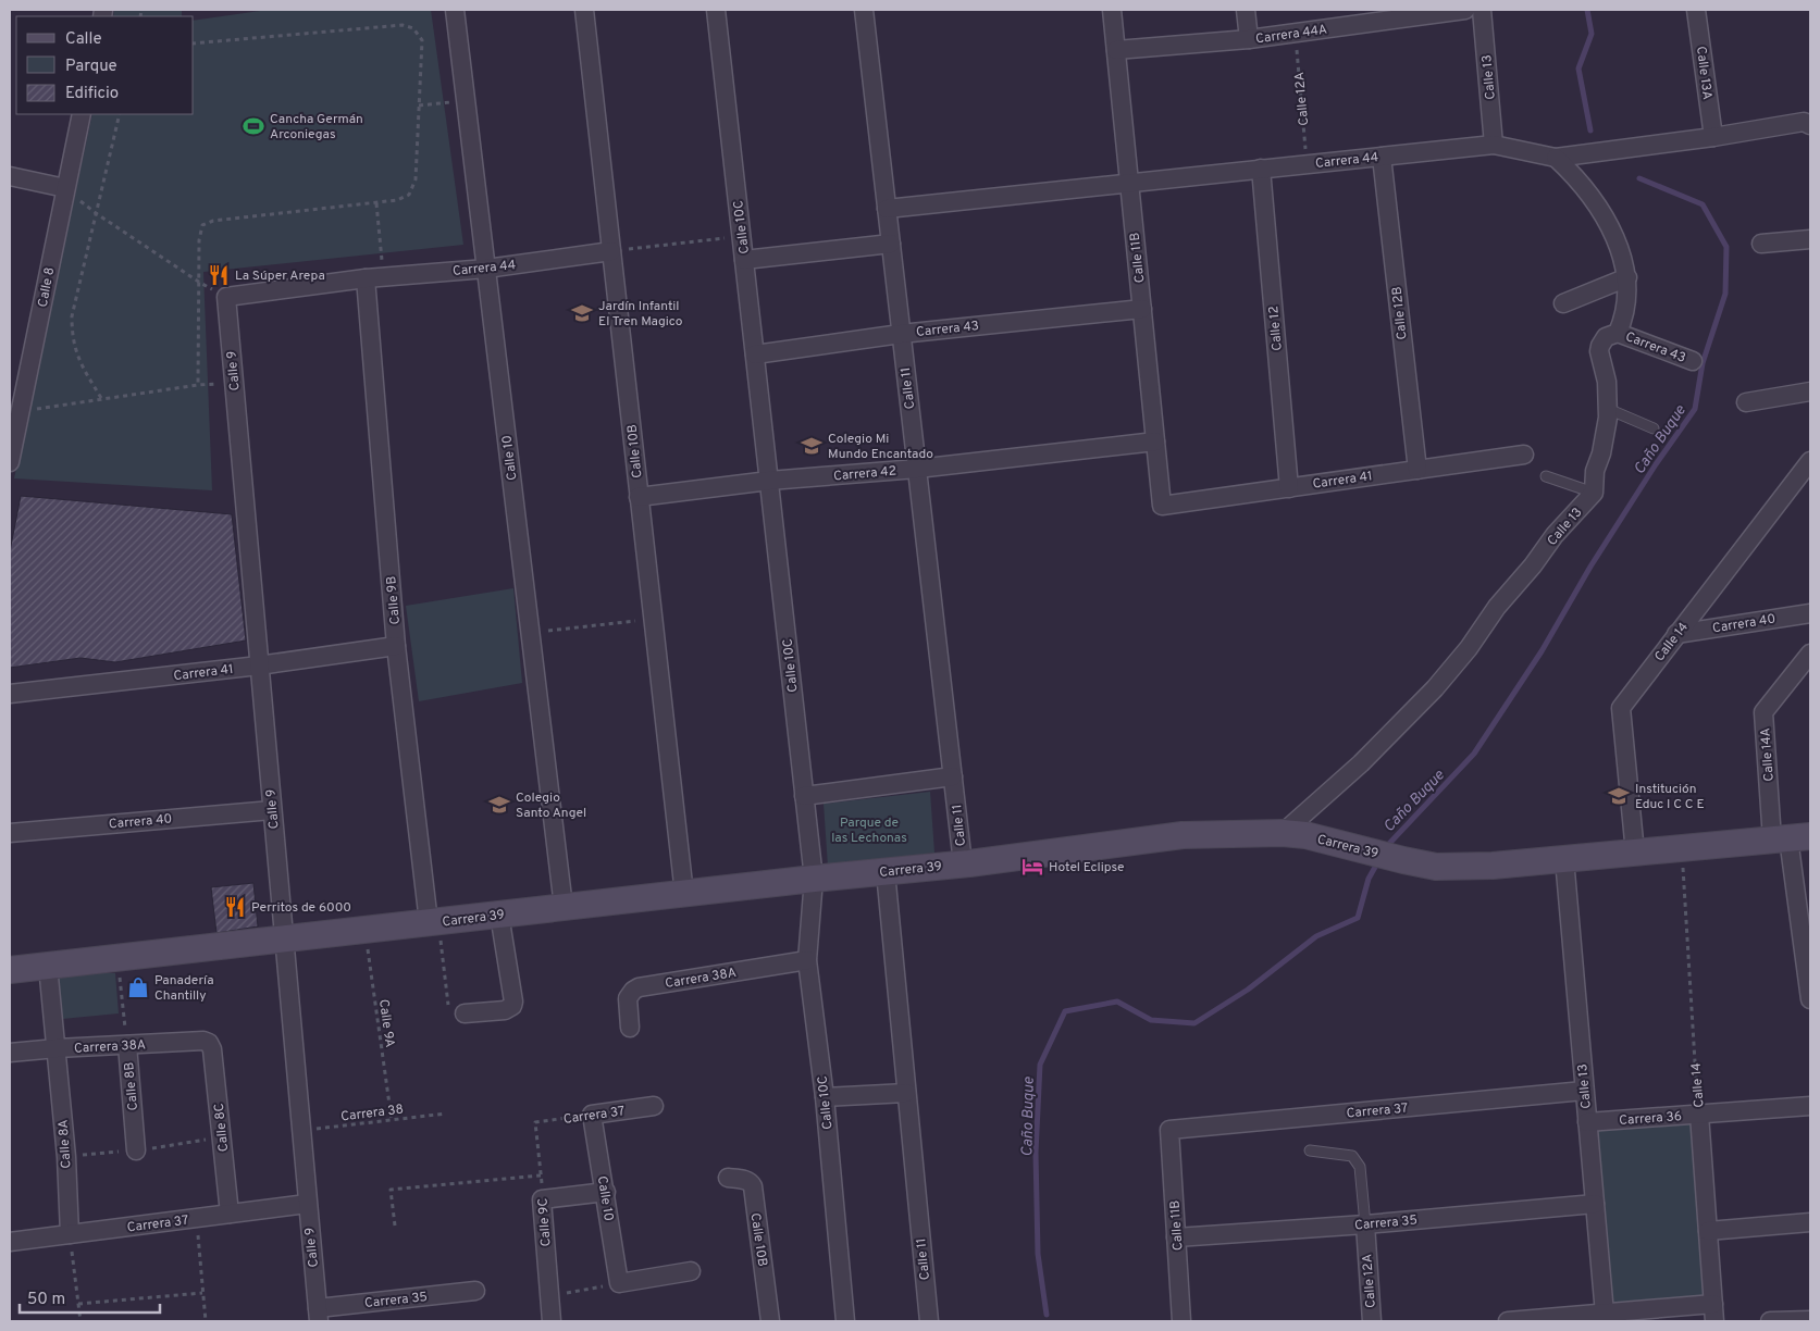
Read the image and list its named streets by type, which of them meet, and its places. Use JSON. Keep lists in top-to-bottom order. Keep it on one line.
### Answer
{"streets":{"street":["Carrera 44A","Calle 13A","Calle 13","Calle 12A","Carrera 44","Calle 10C","Calle 11B","Calle 8","Calle 12B","Carrera 43","Calle 12","Calle 9","Calle 11","Calle 10B","Calle 10","Carrera 42","Carrera 41","Calle 9B","Carrera 40","Calle 14","Calle 14A","Carrera 39","Carrera 38A","Calle 8B","Carrera 37","Carrera 36","Calle 8C","Calle 8A","Calle 9C","Carrera 35"],"path":["Calle 9A","Carrera 38"]},"crossings":[["Carrera 44A","Calle 12A"],["Carrera 44A","Calle 11B"],["Calle 13A","Carrera 44"],["Calle 13","Carrera 44"],["Calle 13","Carrera 39"],["Calle 13","Carrera 37"],["Calle 13","Carrera 36"],["Calle 13","Carrera 35"],["Calle 12A","Carrera 44"],["Calle 12A","Carrera 35"],["Carrera 44","Calle 11B"],["Carrera 44","Calle 12B"],["Carrera 44","Calle 12"],["Carrera 44","Calle 9"],["Carrera 44","Calle 11"],["Carrera 44","Calle 10B"],["Carrera 44","Calle 10"],["Carrera 44","Calle 9B"],["Calle 10C","Carrera 43"],["Calle 10C","Carrera 42"],["Calle 10C","Carrera 39"],["Calle 10C","Carrera 38A"],["Calle 11B","Carrera 43"],["Calle 11B","Carrera 42"],["Calle 11B","Carrera 41"],["Calle 11B","Carrera 37"],["Calle 11B","Carrera 35"],["Calle 12B","Carrera 41"],["Carrera 43","Calle 11"],["Calle 12","Carrera 41"],["Calle 9","Carrera 41"],["Calle 9","Carrera 40"],["Calle 9","Carrera 39"],["Calle 9","Carrera 37"],["Calle 9","Carrera 38"],["Calle 9","Carrera 35"],["Calle 11","Carrera 42"],["Calle 11","Carrera 39"],["Calle 10B","Carrera 42"],["Calle 10B","Carrera 39"],["Calle 10","Carrera 39"],["Calle 10","Carrera 37"],["Carrera 41","Calle 9B"],["Calle 9B","Carrera 39"],["Carrera 40","Calle 14"],["Calle 14","Carrera 39"],["Calle 14","Carrera 36"],["Calle 14A","Carrera 39"],["Carrera 39","Calle 9A"],["Carrera 39","Calle 8B"],["Carrera 39","Calle 8A"],["Carrera 38A","Calle 8B"],["Carrera 38A","Calle 8C"],["Carrera 38A","Calle 8A"],["Calle 9A","Carrera 38"],["Carrera 37","Calle 8C"],["Carrera 37","Calle 8A"],["Carrera 37","Calle 9C"]],"water":["Caño Buque"],"parks":["Parque de las Lechonas"],"places":{"sports":["Cancha Germán Arconiegas"],"restaurant":["La Súper Arepa","Perritos de 6000"],"school or university":["Jardín Infantil El Tren Magico","Colegio Mi Mundo Encantado","Institución Educ I C C E","Colegio Santo Angel"],"hotel":["Hotel Eclipse"],"shop":["Panadería Chantilly"]},"legend":["Calle","Parque","Edificio"],"scale_bar":"50 m"}
